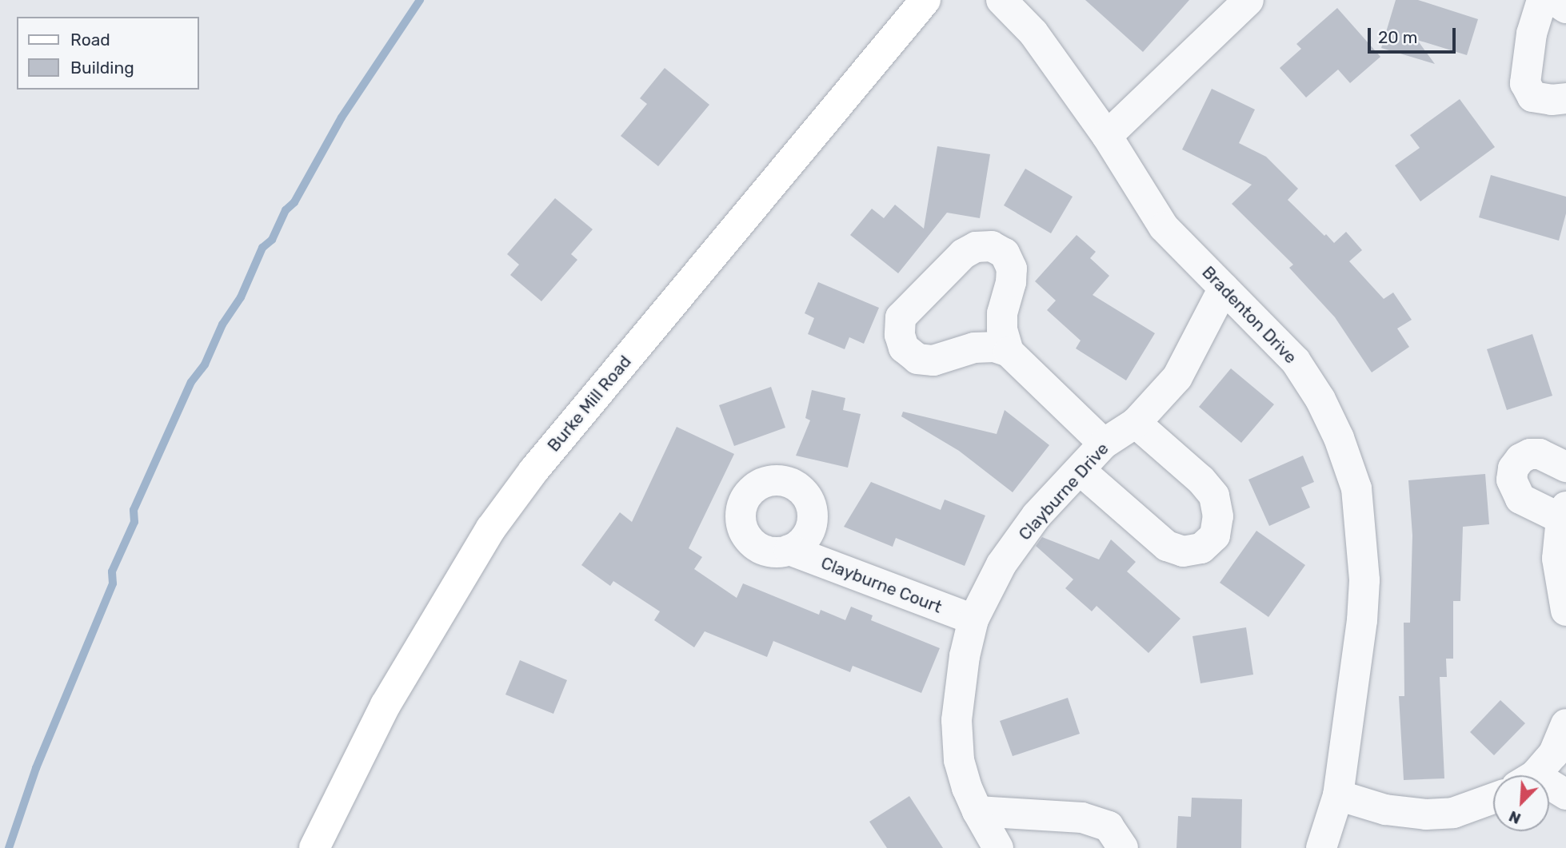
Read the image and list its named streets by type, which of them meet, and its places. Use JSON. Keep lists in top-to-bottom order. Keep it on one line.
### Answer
{"streets":{"street":["Bradenton Drive","Burke Mill Road","Clayburne Drive","Clayburne Court"]},"crossings":[["Bradenton Drive","Clayburne Drive"],["Clayburne Drive","Clayburne Court"]],"legend":["Road","Building"],"scale_bar":"20 m","north":"bottom left"}
